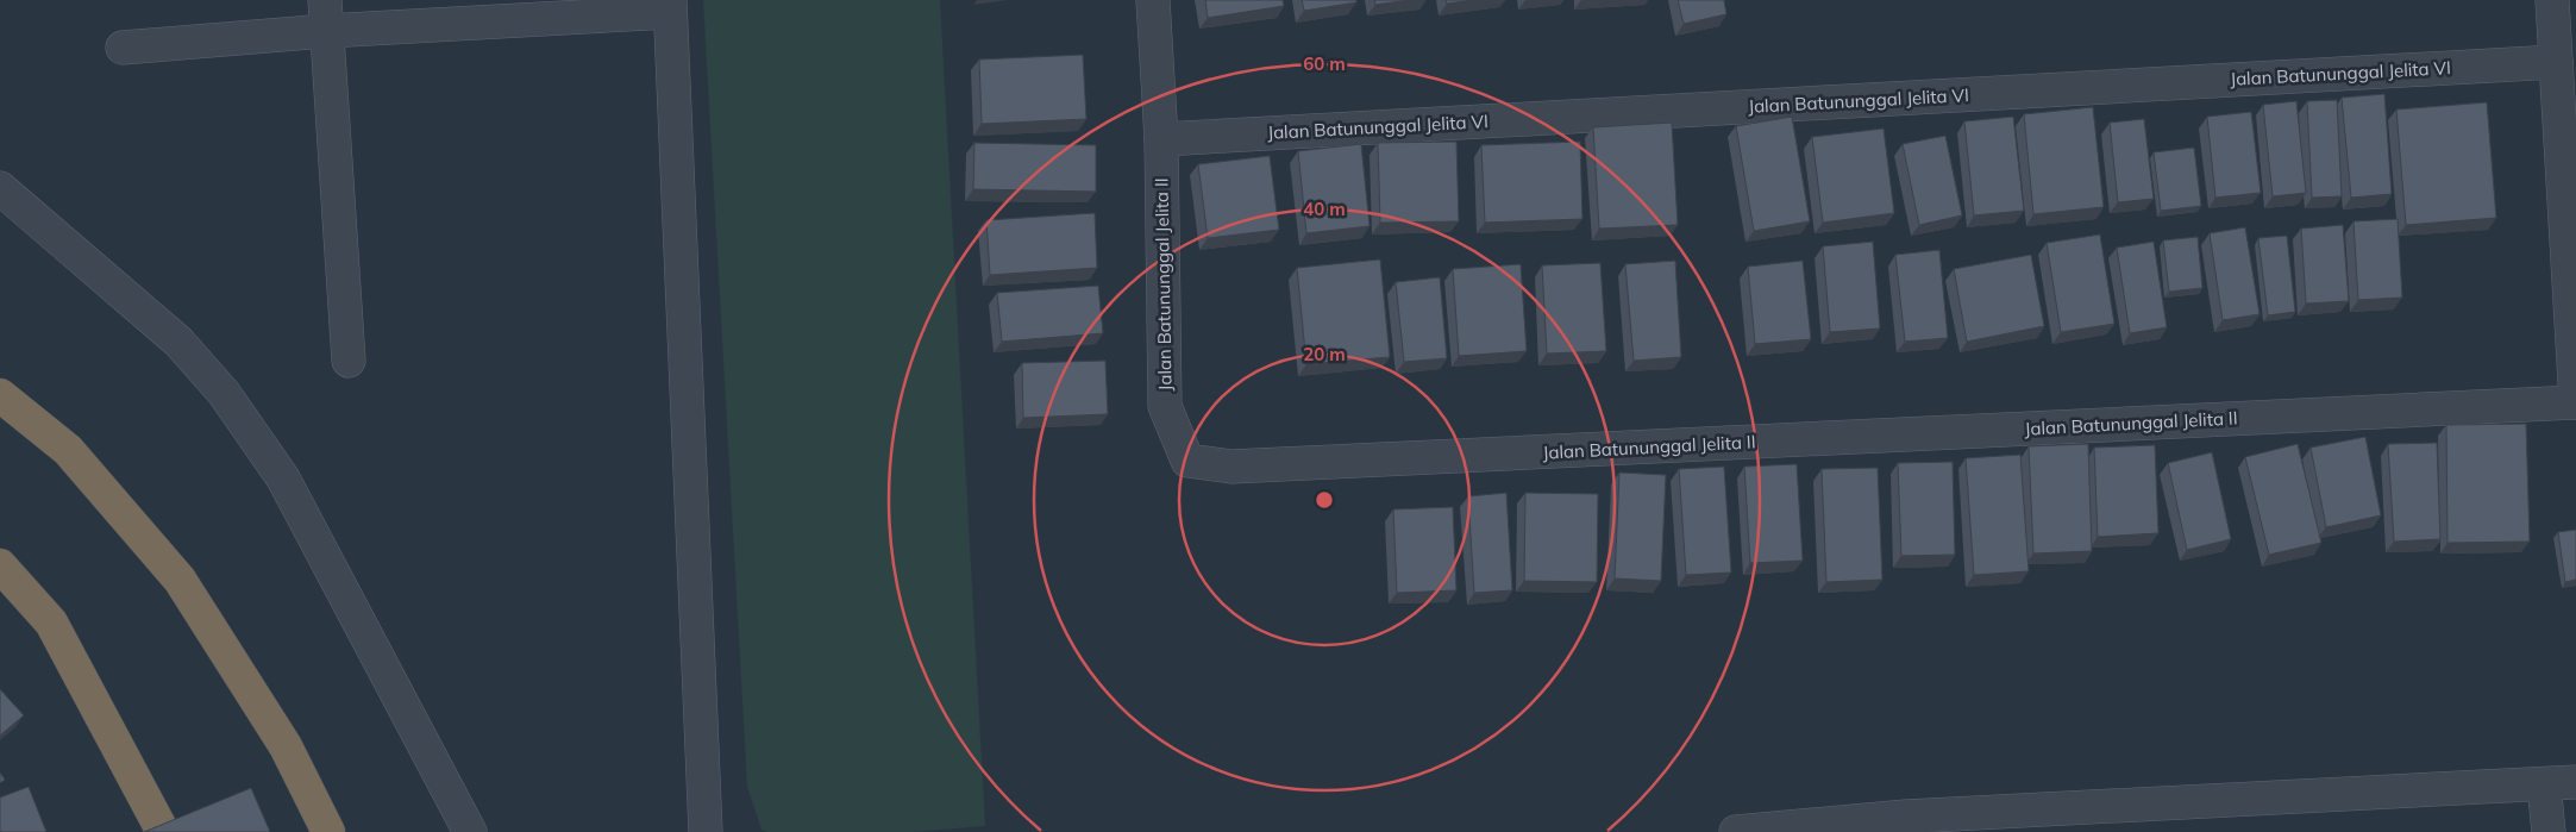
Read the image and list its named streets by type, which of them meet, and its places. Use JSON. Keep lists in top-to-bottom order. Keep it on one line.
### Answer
{"streets":{"street":["Jalan Batununggal Jelita VI","Jalan Batununggal Jelita II"]},"crossings":[["Jalan Batununggal Jelita VI","Jalan Batununggal Jelita II"]],"rings":["60 m","40 m","20 m"]}
